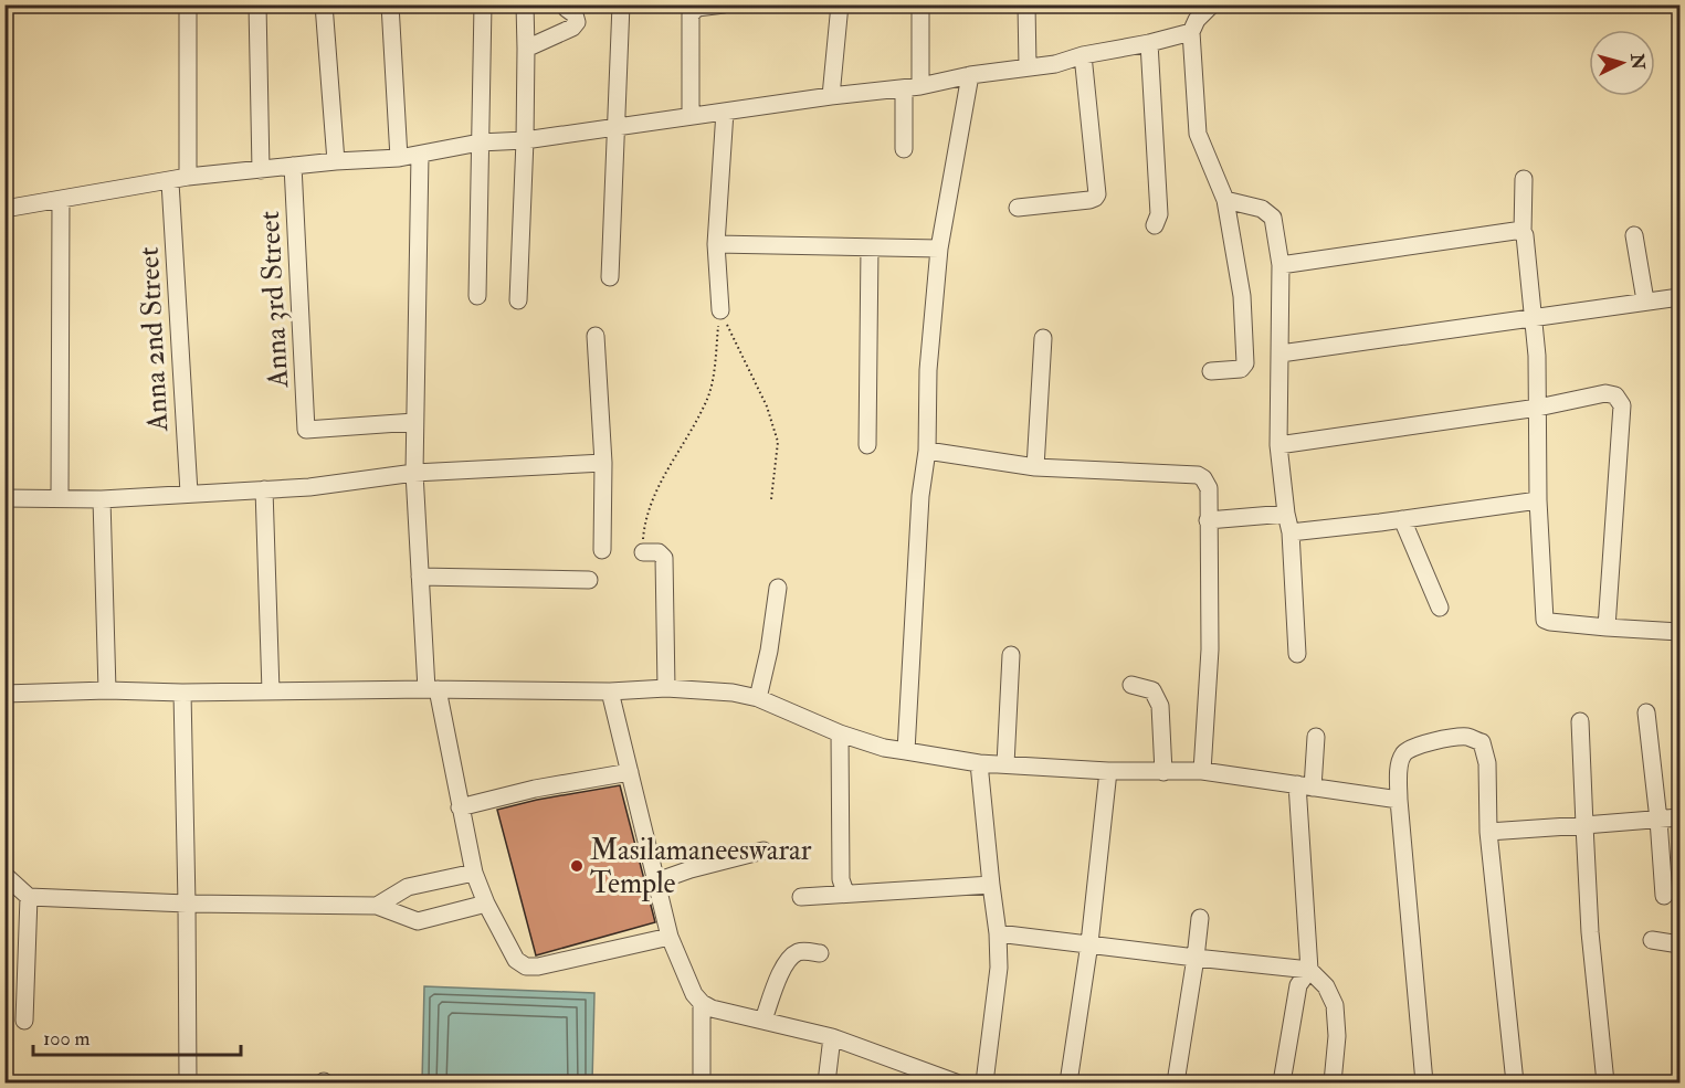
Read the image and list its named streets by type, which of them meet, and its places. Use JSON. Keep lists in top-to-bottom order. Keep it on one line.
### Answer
{"streets":{"street":["Anna 3rd Street","Anna 2nd Street"]},"places":["Masilamaneeswarar Temple"],"scale_bar":"100 m","north":"right"}
